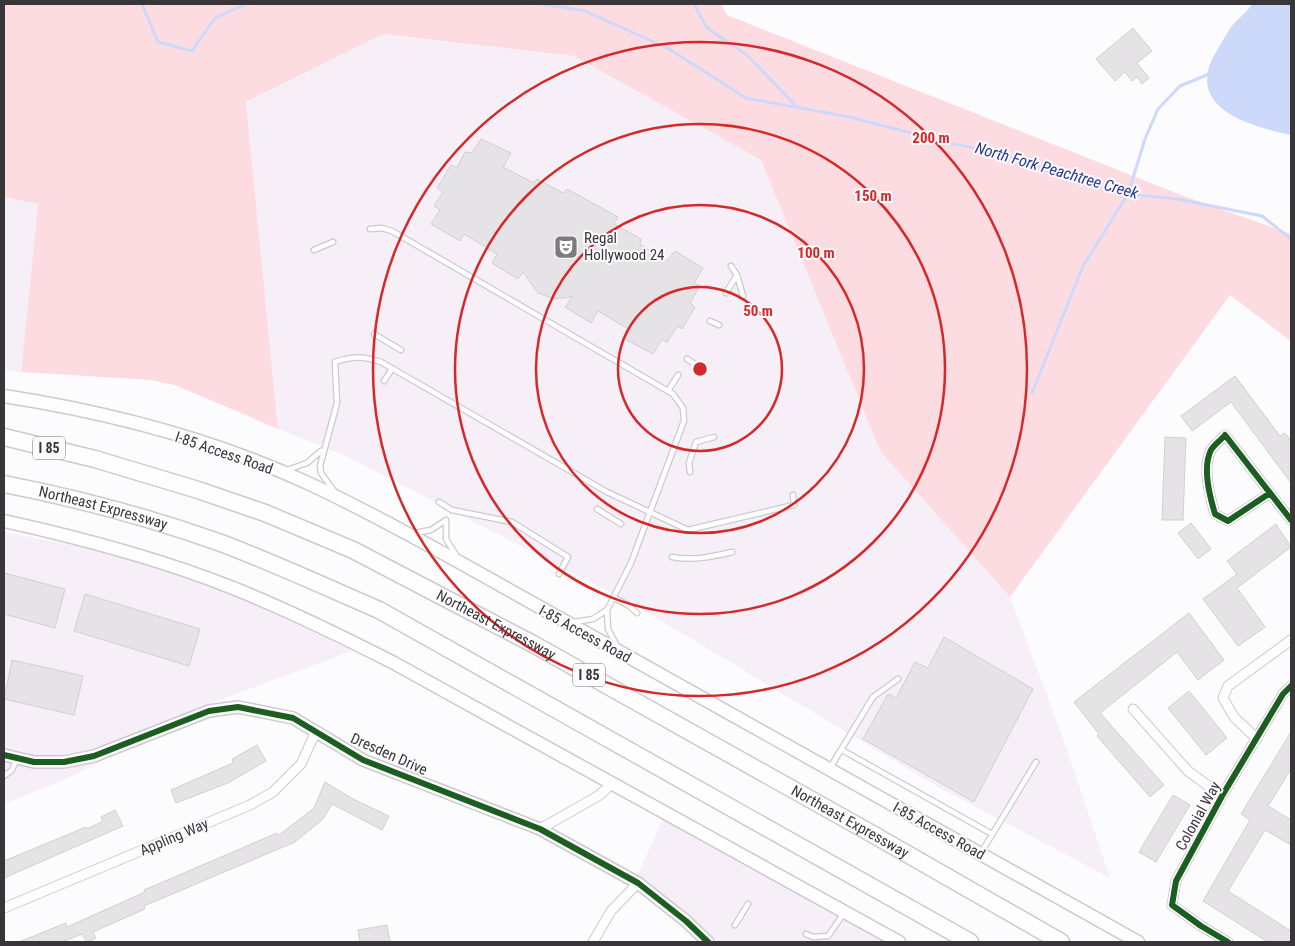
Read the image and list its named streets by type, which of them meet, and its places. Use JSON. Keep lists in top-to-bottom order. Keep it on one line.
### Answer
{"streets":{"highway":["I 85","Northeast Expressway"],"main road":["I-85 Access Road"],"street":["Dresden Drive","Colonial Way","Appling Way"]},"crossings":[["Dresden Drive","Appling Way"]],"water":["North Fork Peachtree Creek"],"places":{"theatre":["Regal Hollywood 24"]},"rings":["200 m","150 m","100 m","50 m"]}
